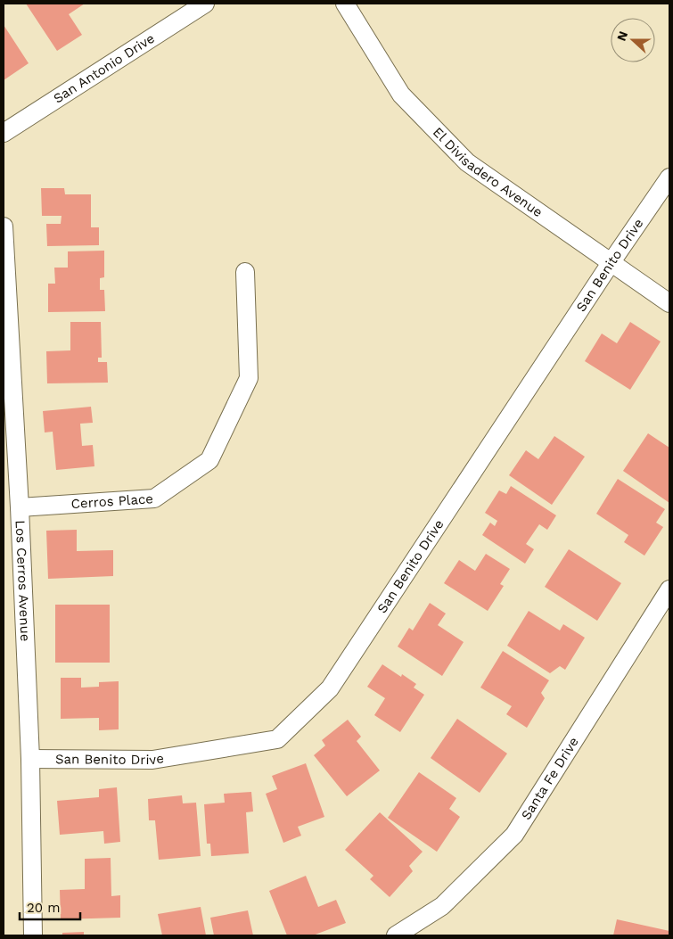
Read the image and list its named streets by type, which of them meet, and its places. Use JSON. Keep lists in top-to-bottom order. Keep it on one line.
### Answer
{"streets":{"street":["San Antonio Drive","El Divisadero Avenue","San Benito Drive","Cerros Place","Los Cerros Avenue","Santa Fe Drive"]},"crossings":[["El Divisadero Avenue","San Benito Drive"],["San Benito Drive","Los Cerros Avenue"],["Cerros Place","Los Cerros Avenue"]],"scale_bar":"20 m","north":"left"}
